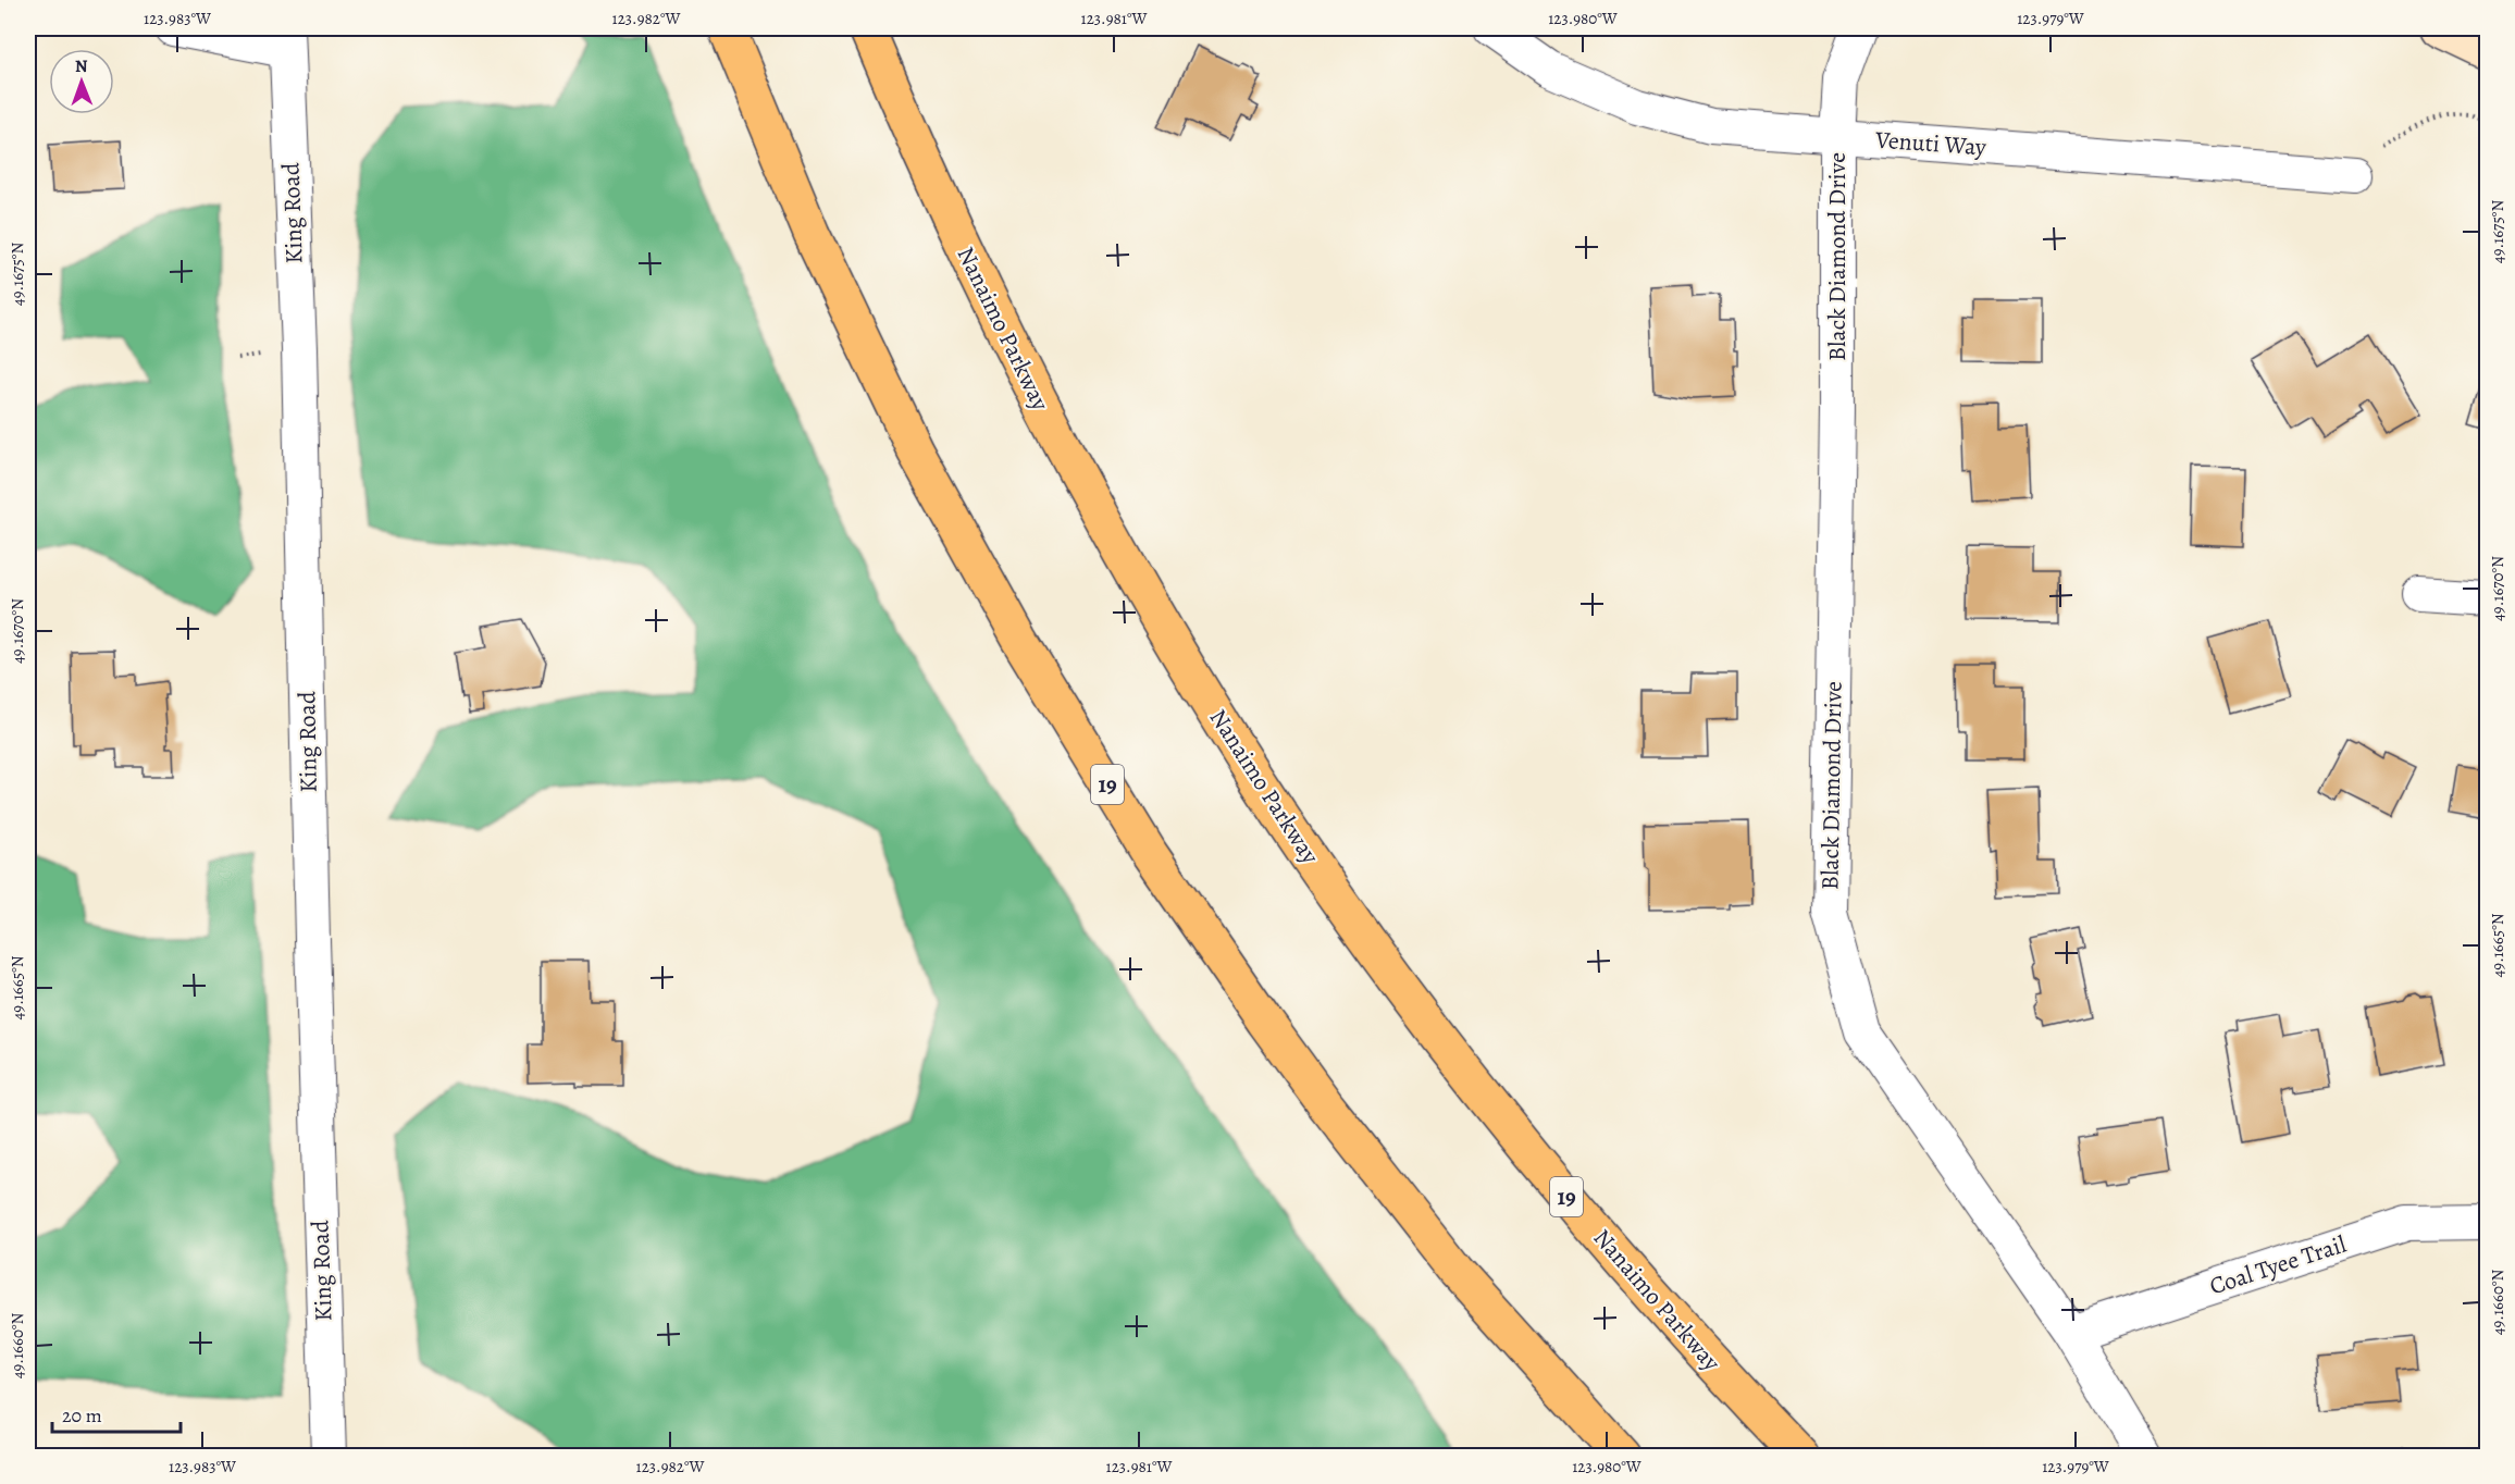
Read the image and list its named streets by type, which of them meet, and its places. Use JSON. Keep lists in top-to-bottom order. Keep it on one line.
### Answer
{"streets":{"highway":["Nanaimo Parkway","19"],"street":["Venuti Way","King Road","Black Diamond Drive","Coal Tyee Trail"]},"crossings":[["Venuti Way","Black Diamond Drive"],["Black Diamond Drive","Coal Tyee Trail"]],"scale_bar":"20 m","north":"top","coordinates":["123.983°W","123.982°W","123.981°W","123.980°W","123.979°W","49.1675°N","49.1670°N","49.1665°N","49.1660°N"]}
